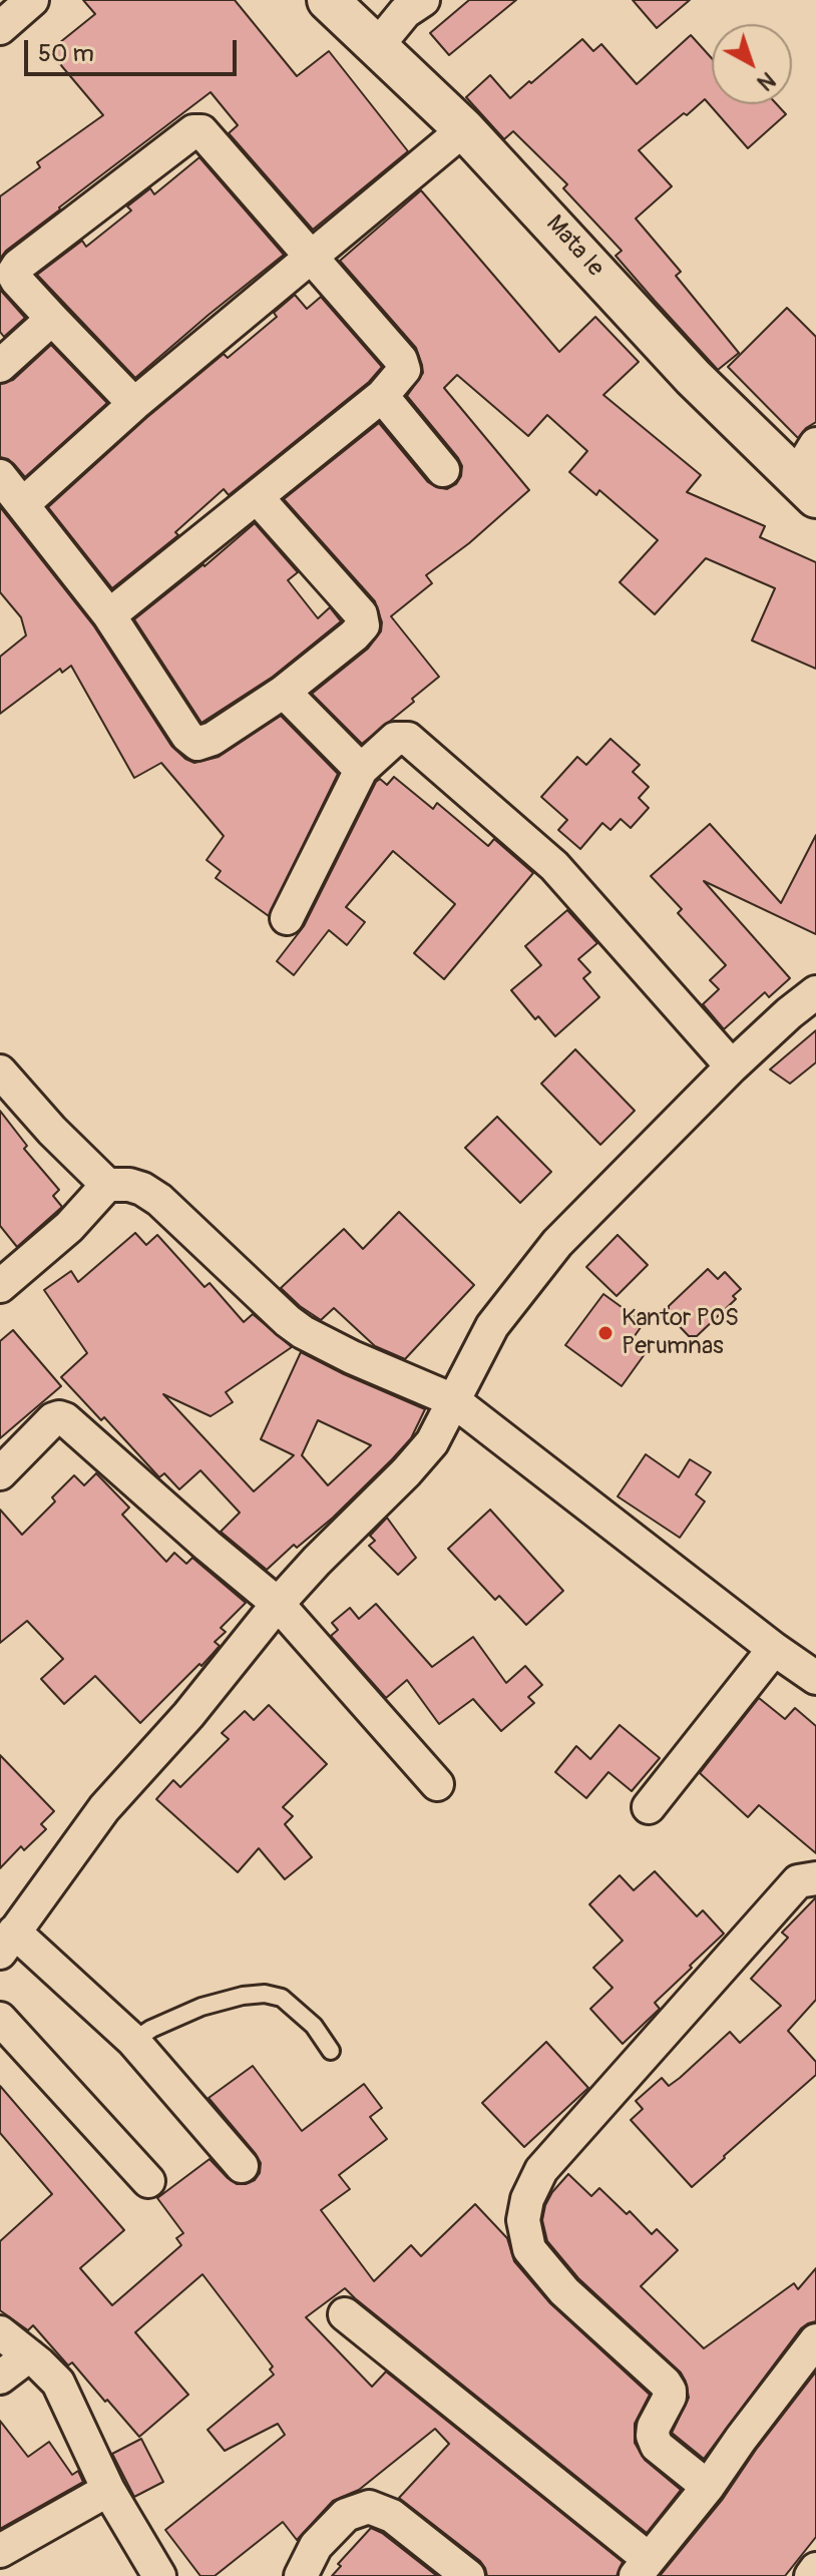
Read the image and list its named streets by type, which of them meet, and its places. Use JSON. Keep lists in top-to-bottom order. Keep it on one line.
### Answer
{"streets":{"street":["Mata Ie"]},"places":["Kantor POS Perumnas"],"scale_bar":"50 m","north":"bottom right"}
